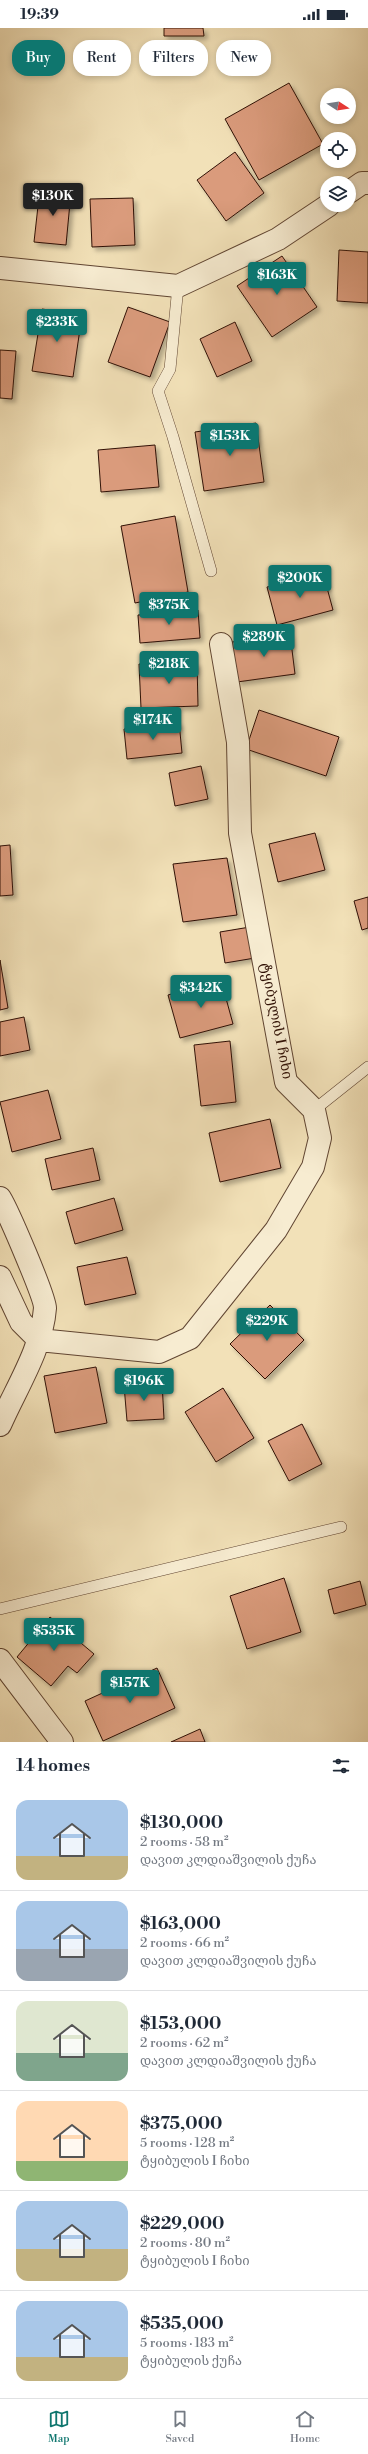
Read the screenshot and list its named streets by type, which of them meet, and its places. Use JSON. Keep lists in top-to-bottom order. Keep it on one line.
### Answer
{"streets":{"street":["ტყიბულის I ჩიხი"]},"north":"right","page":{"status":"19:39","chip":["Buy","Rent","Filters","New"],"price":["$130K","$163K","$233K","$153K","$200K","$375K","$289K","$218K","$174K","$342K","$229K","$196K","$535K","$157K"],"heading":"14 homes","list":[{"name":"$130,000","note":"2 rooms · 58 m² · დავით კლდიაშვილის ქუჩა"},{"name":"$163,000","note":"2 rooms · 66 m² · დავით კლდიაშვილის ქუჩა"},{"name":"$153,000","note":"2 rooms · 62 m² · დავით კლდიაშვილის ქუჩა"},{"name":"$375,000","note":"5 rooms · 128 m² · ტყიბულის I ჩიხი"},{"name":"$229,000","note":"2 rooms · 80 m² · ტყიბულის I ჩიხი"},{"name":"$535,000","note":"5 rooms · 183 m² · ტყიბულის ქუჩა"}],"tabs":["Map","Saved","Home"]}}
